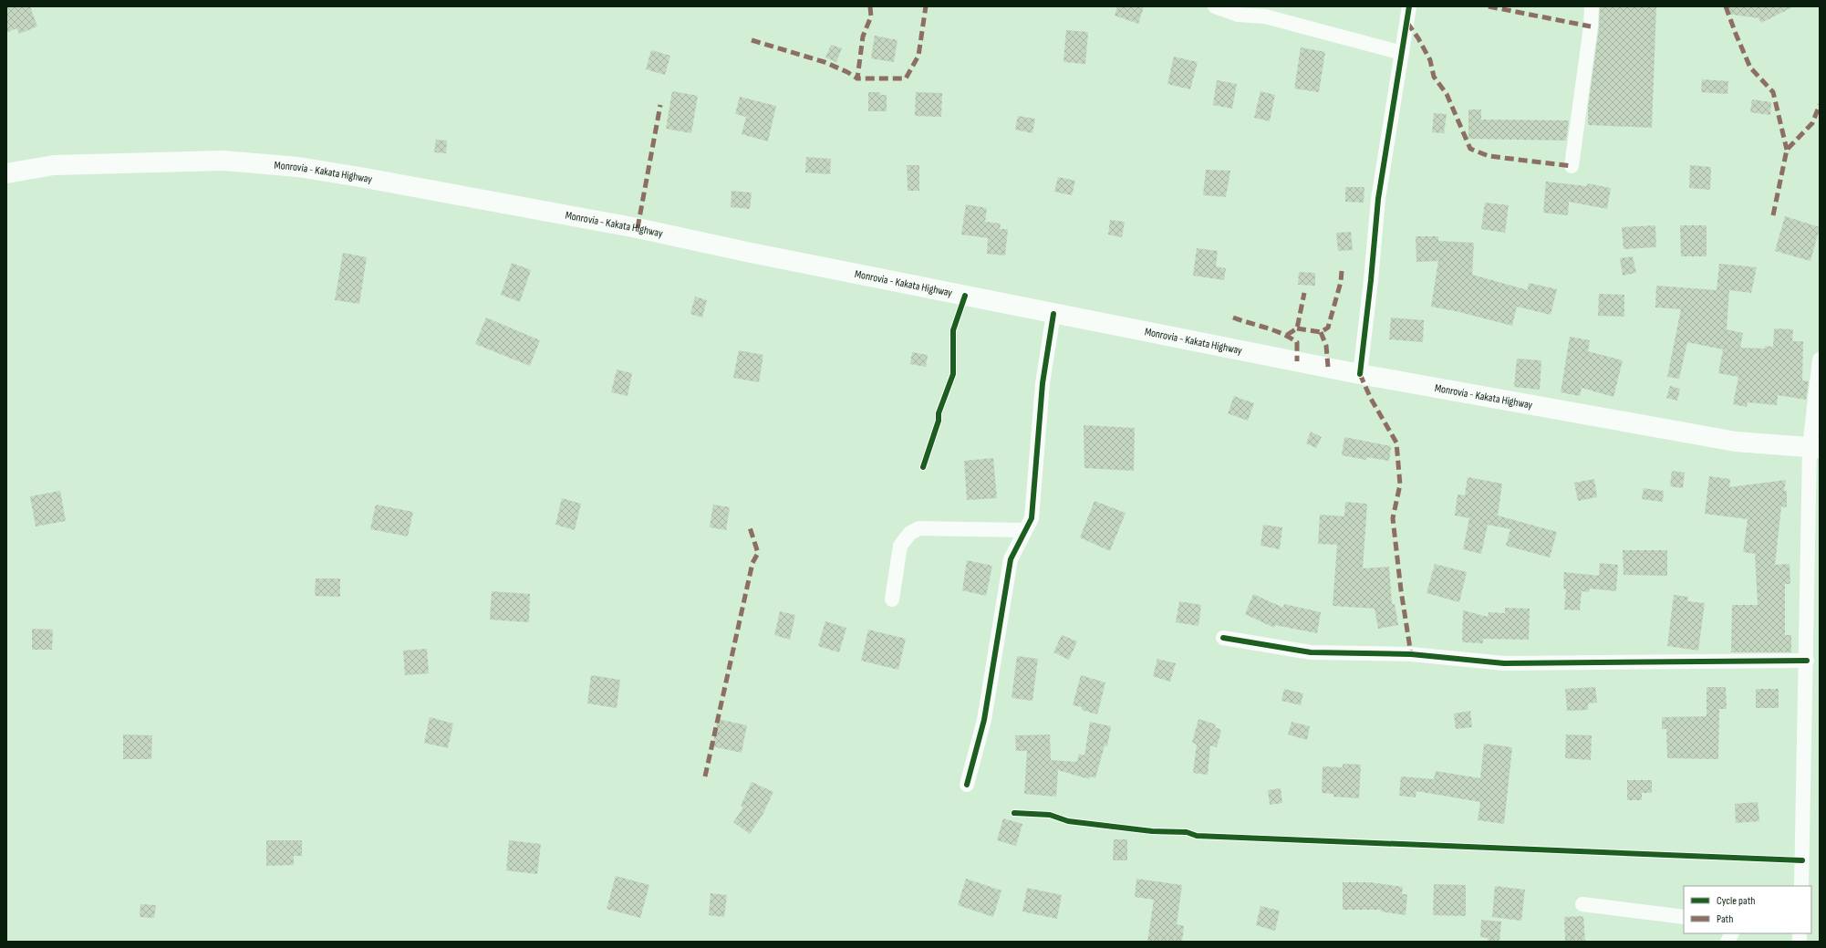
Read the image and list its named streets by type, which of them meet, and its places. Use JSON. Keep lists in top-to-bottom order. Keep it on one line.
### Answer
{"streets":{"highway":["Monrovia - Kakata Highway"]},"legend":["Cycle path","Path"]}
